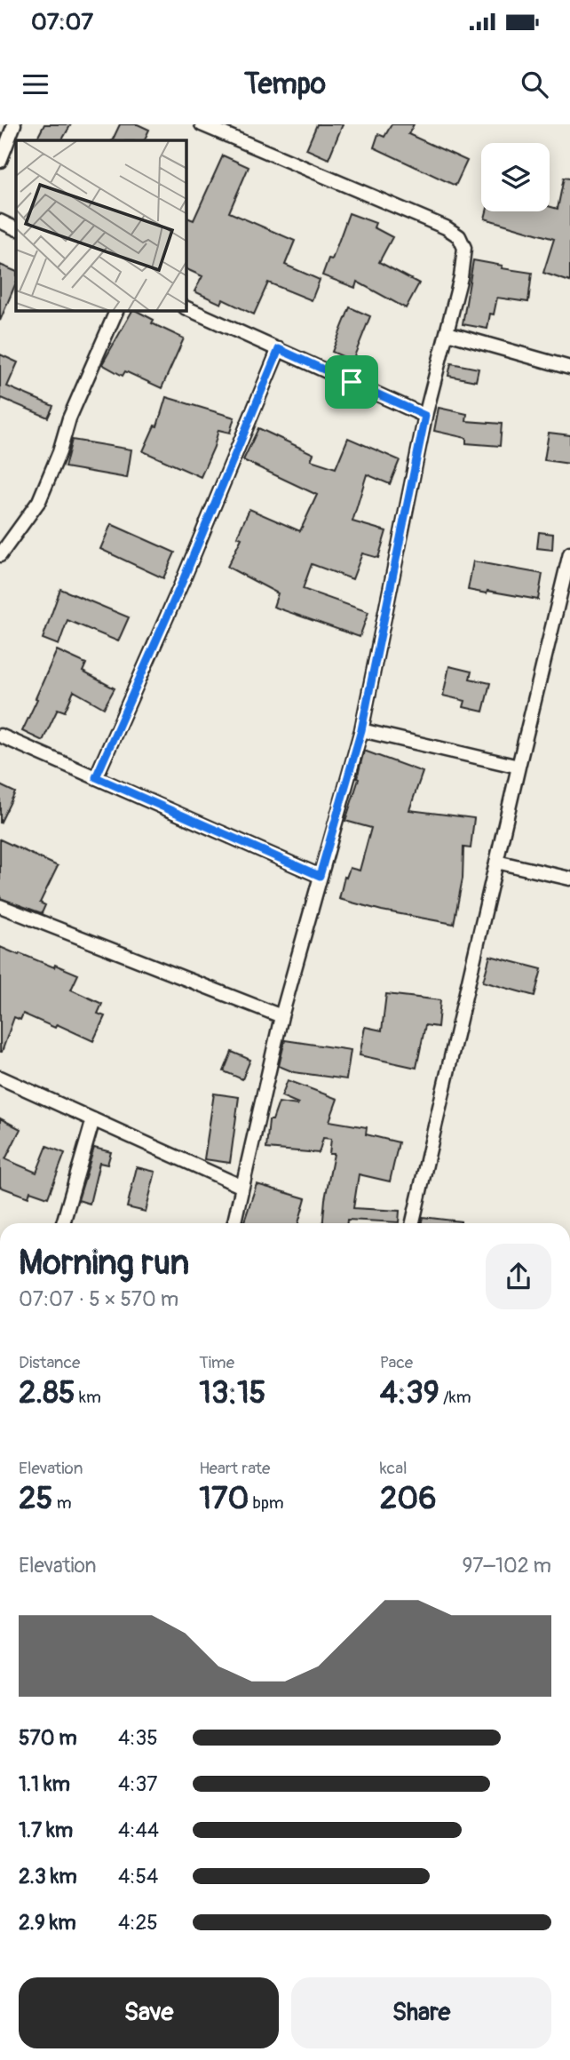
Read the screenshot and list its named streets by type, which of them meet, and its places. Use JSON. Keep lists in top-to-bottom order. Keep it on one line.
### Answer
{"page":{"status":"07:07","header":"Tempo","heading":["Morning run","07:07 · 5 × 570 m"],"stats":[["Distance","2.85 km"],["Time","13:15"],["Pace","4:39 /km"],["Elevation","25 m"],["Heart rate","170 bpm"],["kcal","206"]],"chart":["Elevation","97–102 m"],"list":[{"name":"570 m","note":"4:35"},{"name":"1.1 km","note":"4:37"},{"name":"1.7 km","note":"4:44"},{"name":"2.3 km","note":"4:54"},{"name":"2.9 km","note":"4:25"}],"buttons":["Save","Share"]}}
